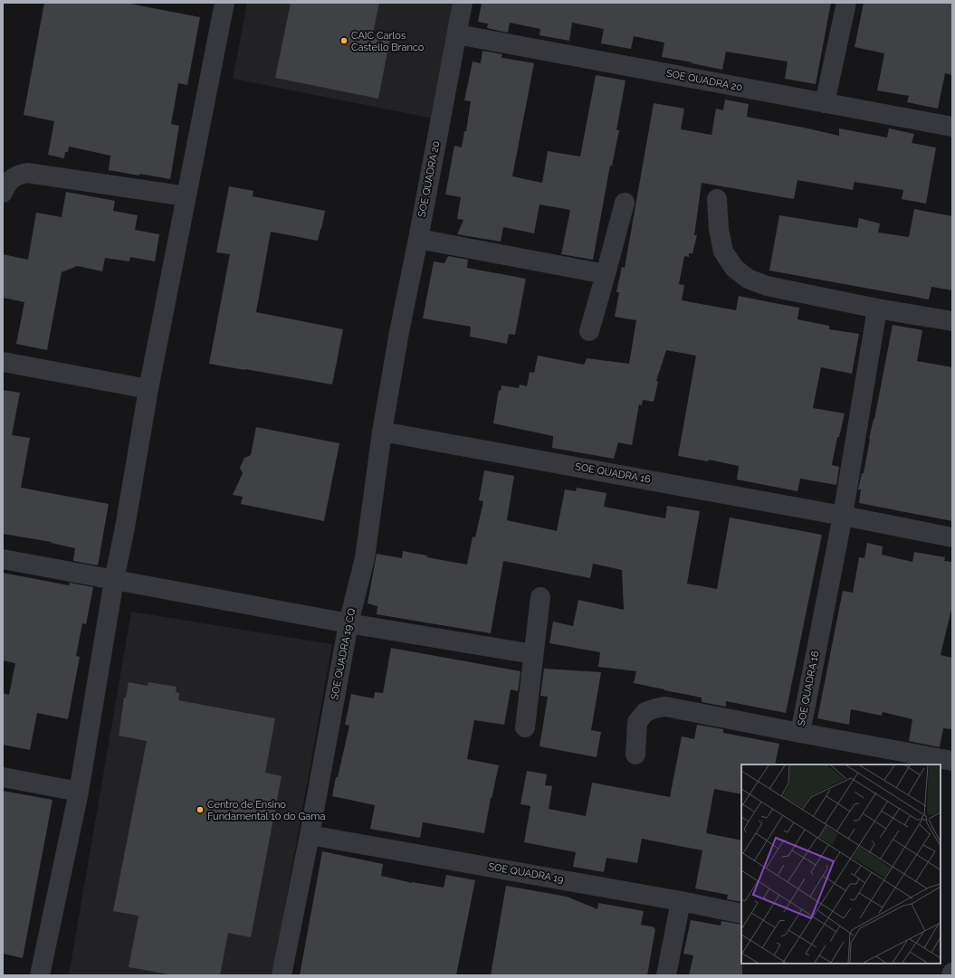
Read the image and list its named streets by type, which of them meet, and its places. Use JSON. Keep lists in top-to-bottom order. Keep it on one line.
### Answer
{"streets":{"street":["SOE QUADRA 20","SOE QUADRA 16","SOE QUADRA 19 CQ","SOE QUADRA 19"]},"crossings":[["SOE QUADRA 20","SOE QUADRA 19 CQ"],["SOE QUADRA 16","SOE QUADRA 19 CQ"],["SOE QUADRA 19 CQ","SOE QUADRA 19"]],"places":["CAIC Carlos Castello Branco","Centro de Ensino Fundamental 10 do Gama"]}
